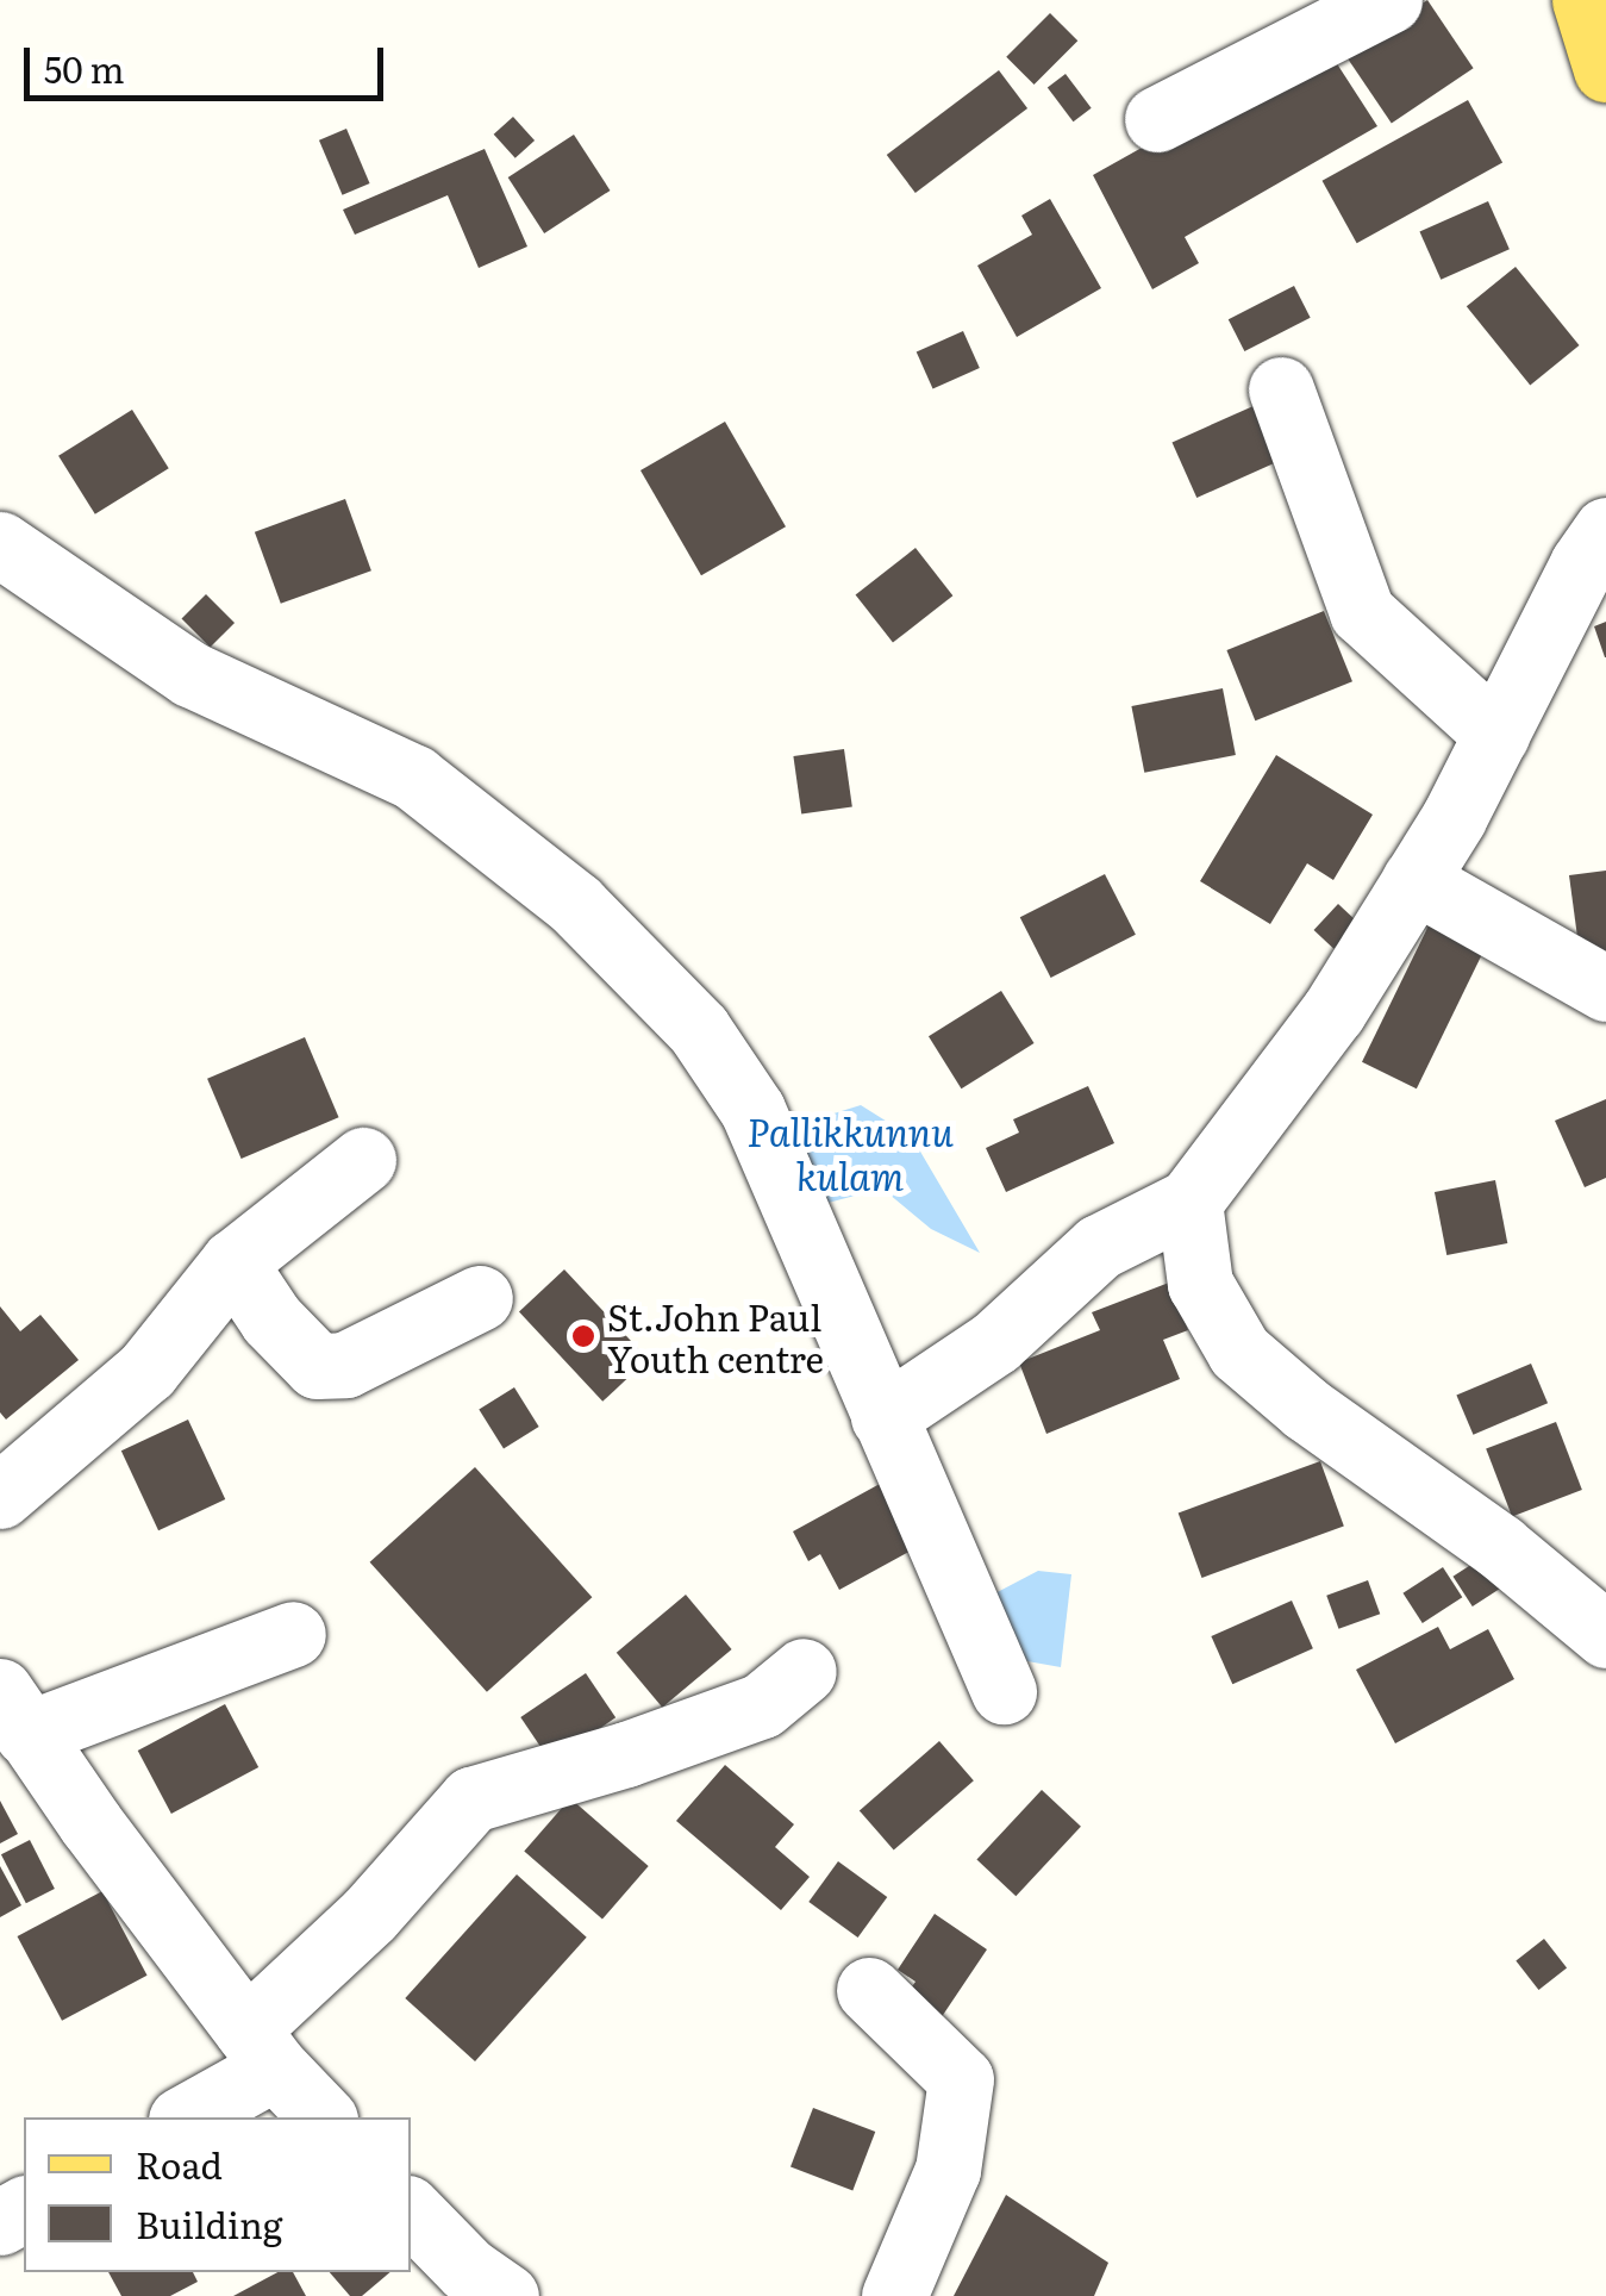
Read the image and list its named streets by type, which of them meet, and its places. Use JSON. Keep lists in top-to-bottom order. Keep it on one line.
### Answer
{"water":["Pallikkunnu kulam"],"places":["St.John Paul Youth centre"],"legend":["Road","Building"],"scale_bar":"50 m"}
